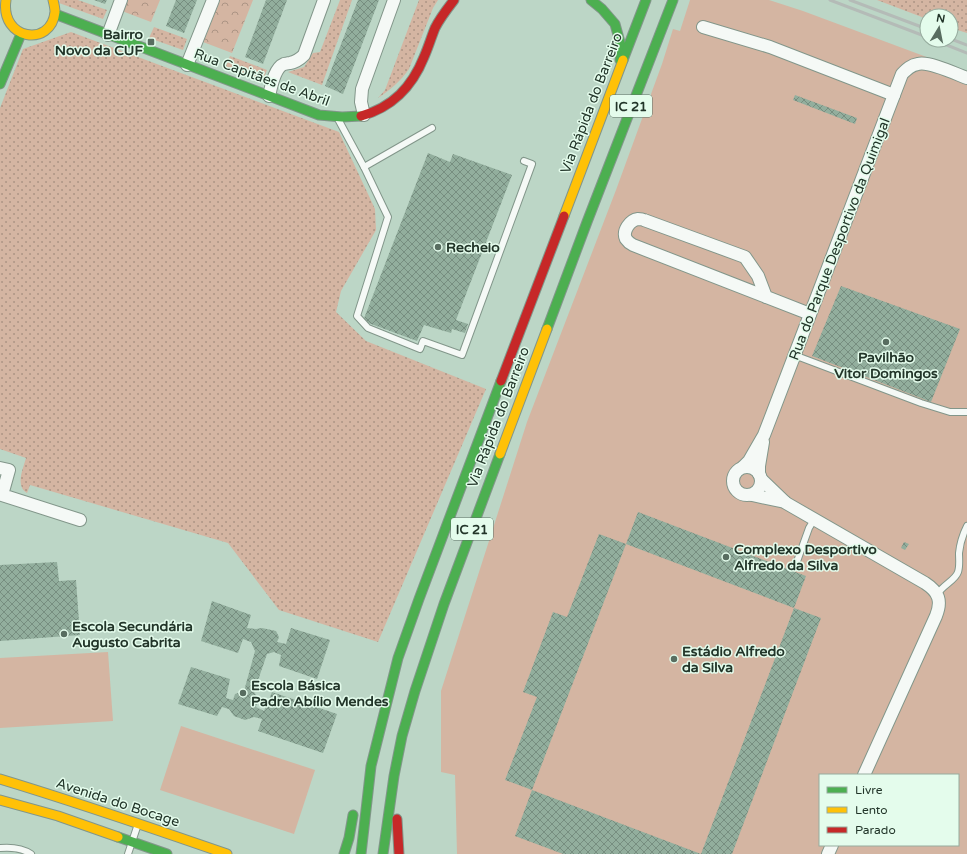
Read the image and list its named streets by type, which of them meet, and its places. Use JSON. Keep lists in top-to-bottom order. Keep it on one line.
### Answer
{"streets":{"main road":["Rua Capitães de Abril","Via Rápida do Barreiro","IC 21","Avenida do Bocage"],"street":["Rua do Parque Desportivo da Quimigal"]},"places":{"transit":["Bairro Novo da CUF"],"other":["Recheio","Pavilhão Vitor Domingos","Complexo Desportivo Alfredo da Silva","Escola Secundária Augusto Cabrita","Estádio Alfredo da Silva","Escola Básica Padre Abílio Mendes"]},"legend":["Livre","Lento","Parado"],"north":"top"}
